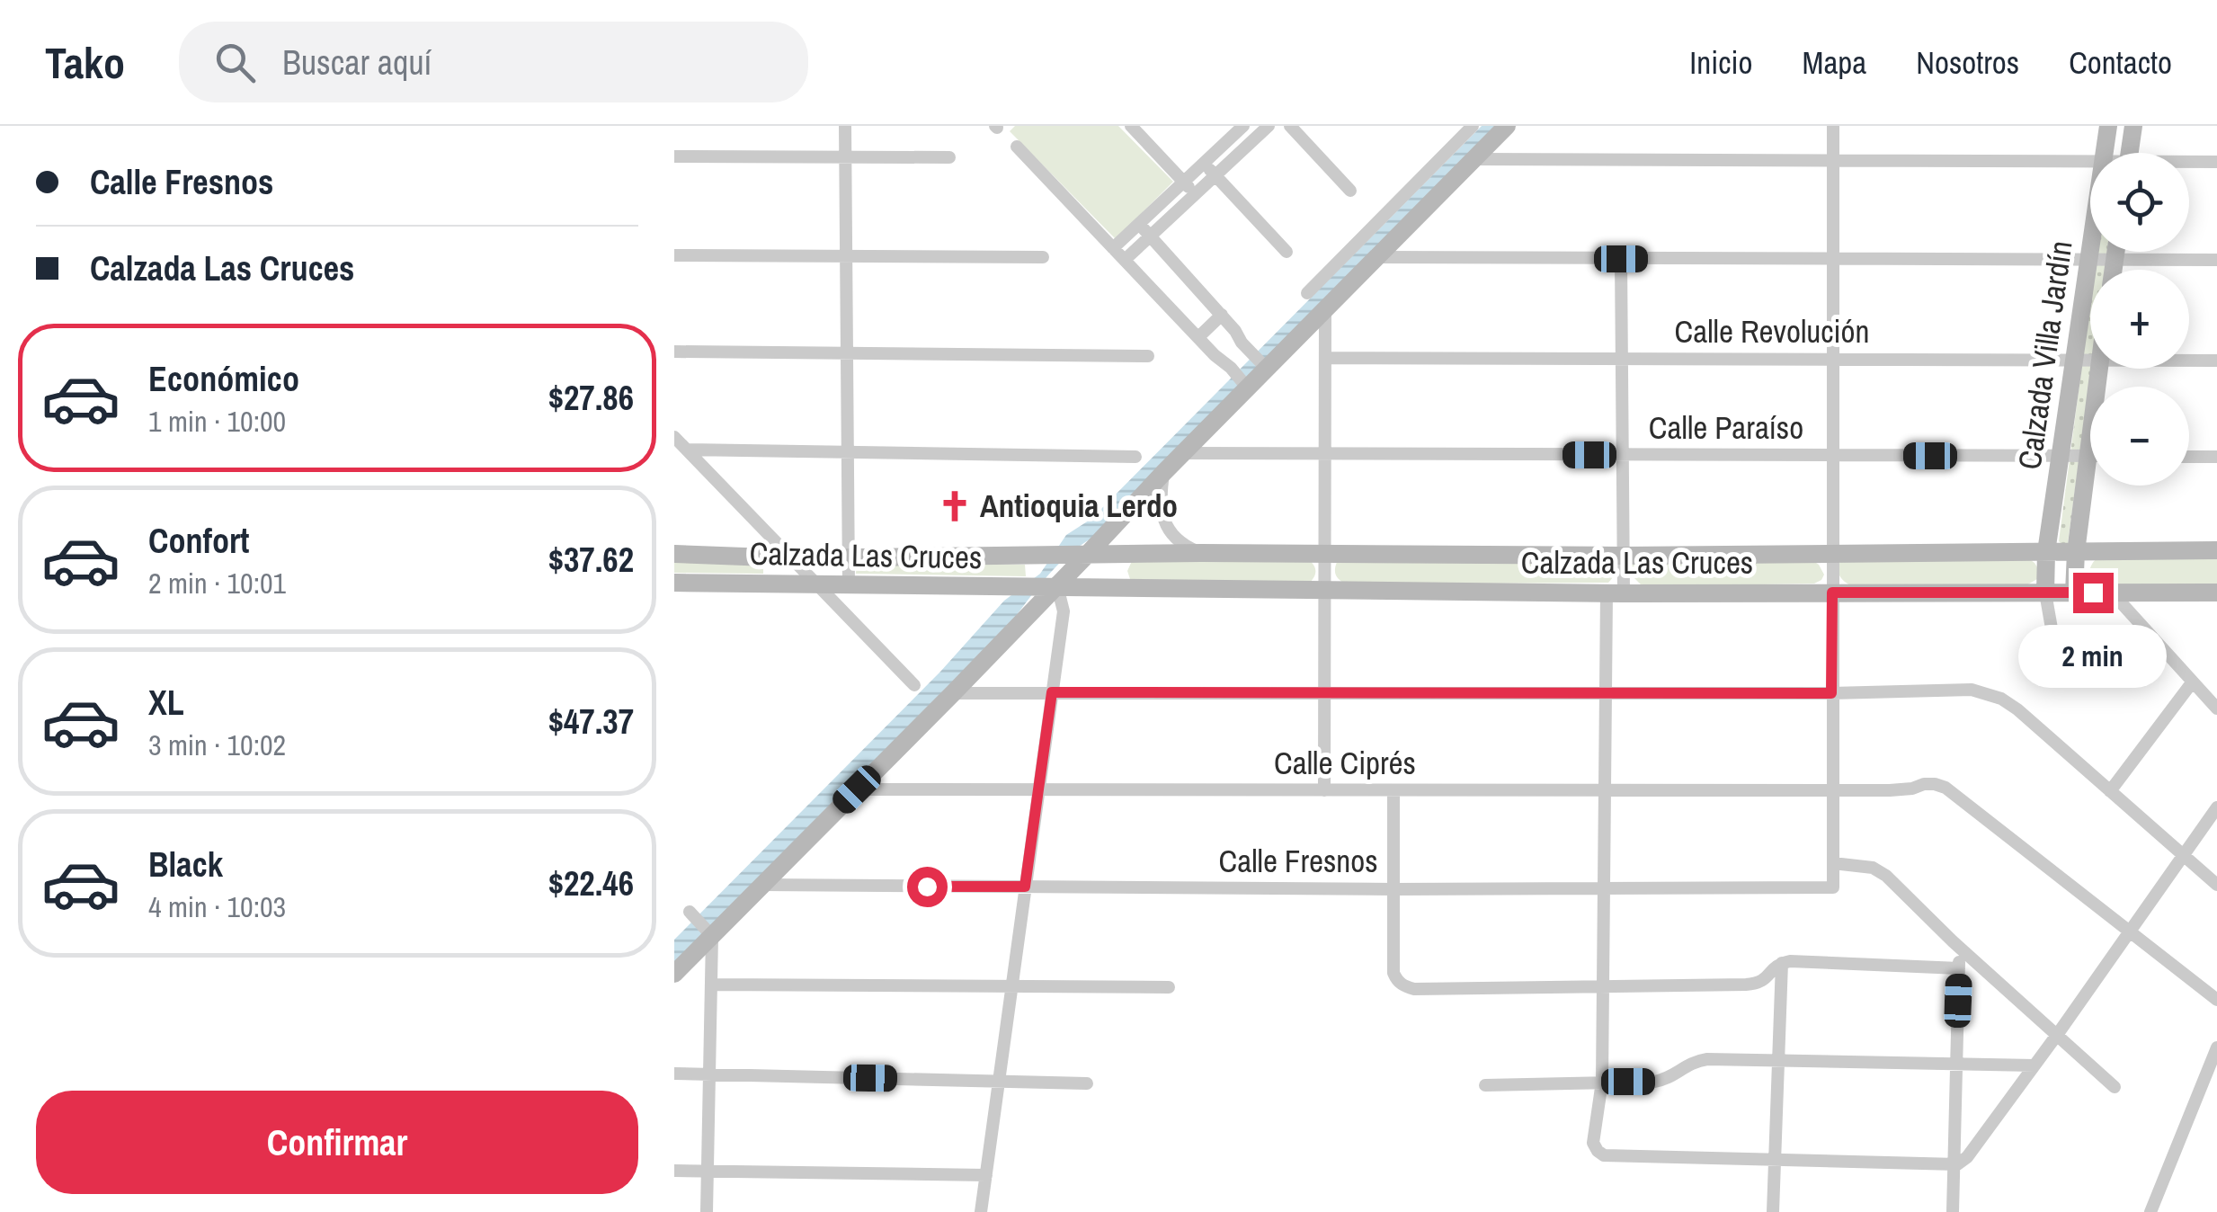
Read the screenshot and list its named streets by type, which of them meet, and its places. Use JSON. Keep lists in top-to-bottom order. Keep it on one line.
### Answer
{"streets":{"street":["Calle Revolución","Calzada Villa Jardín","Calle Paraíso","Calzada Las Cruces","Calle Ciprés","Calle Fresnos"]},"crossings":[["Calle Revolución","Calzada Villa Jardín"],["Calzada Villa Jardín","Calle Paraíso"],["Calzada Villa Jardín","Calzada Las Cruces"]],"places":{"church":["Antioquia Lerdo"]},"page":{"header":"Tako","search":"Buscar aquí","nav":["Inicio","Mapa","Nosotros","Contacto"],"banner":["Calle Fresnos","Calzada Las Cruces"],"map_buttons":["+","−"],"list":[{"name":"Económico","note":"1 min · 10:00","value":"$27.86"},{"name":"Confort","note":"2 min · 10:01","value":"$37.62"},{"name":"XL","note":"3 min · 10:02","value":"$47.37"},{"name":"Black","note":"4 min · 10:03","value":"$22.46"}],"bubble":"2 min","buttons":"Confirmar"}}
